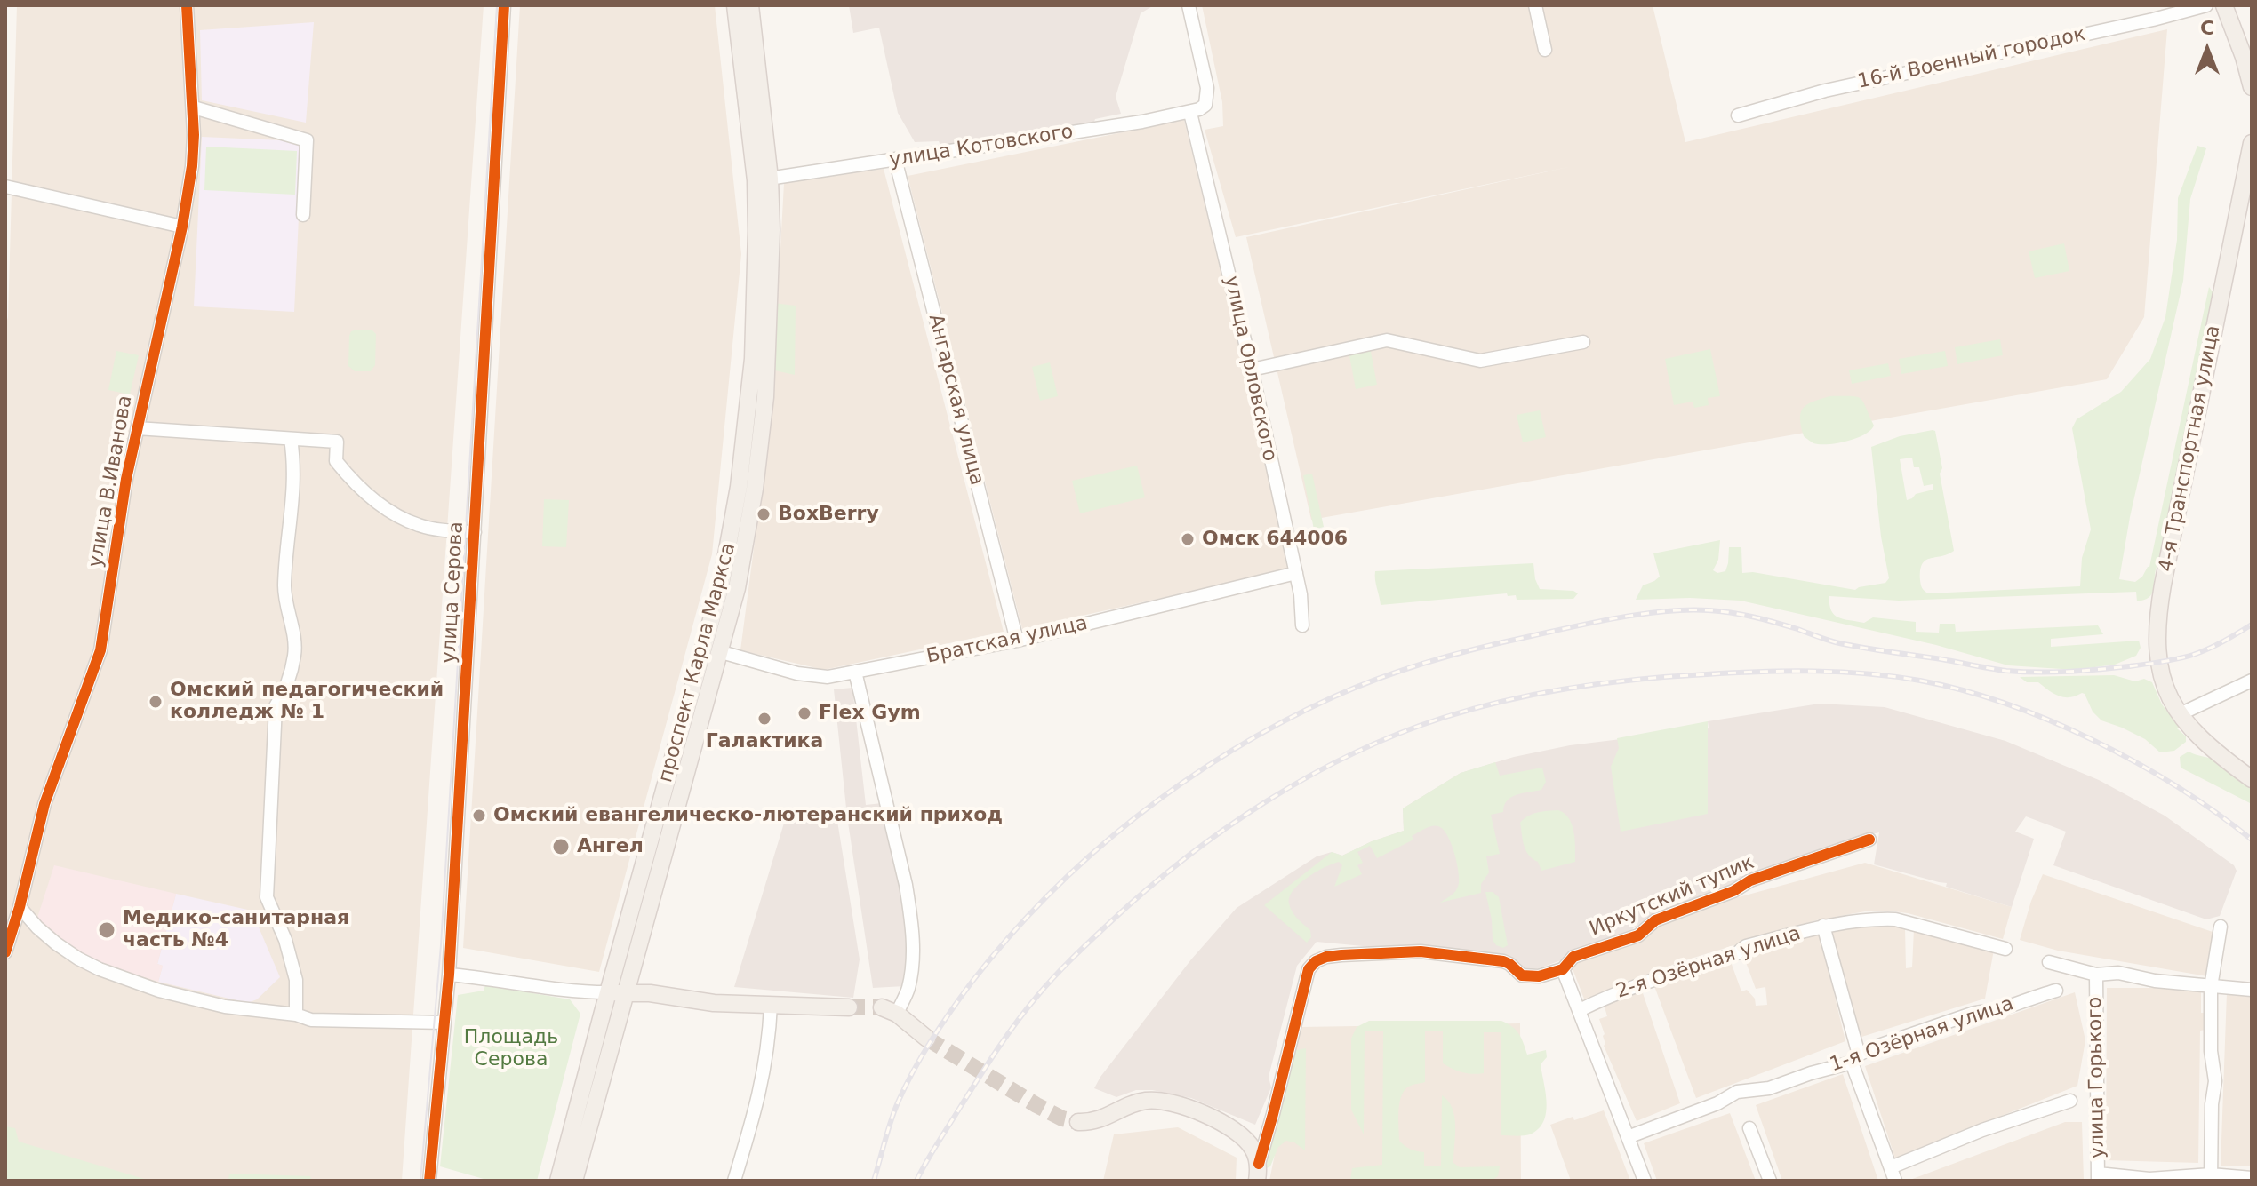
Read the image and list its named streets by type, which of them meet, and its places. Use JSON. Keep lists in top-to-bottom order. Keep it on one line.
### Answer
{"streets":{"main road":["4-я Транспортная улица","проспект Карла Маркса"],"street":["16-й Военный городок","улица Котовского","улица Орловского","Ангарская улица","улица В.Иванова","улица Серова","Братская улица","Иркутский тупик","2-я Озёрная улица","1-я Озёрная улица","улица Горького"]},"crossings":[["улица Котовского","улица Орловского"],["улица Котовского","Ангарская улица"],["улица Котовского","проспект Карла Маркса"],["улица Орловского","Братская улица"],["Ангарская улица","Братская улица"],["Братская улица","проспект Карла Маркса"]],"parks":["Площадь Серова"],"places":["BoxBerry","Омск 644006","Омский педагогический колледж № 1","Flex Gym","Галактика","Омский евангелическо-лютеранский приход","Ангел","Медико-санитарная часть №4"],"north":"top"}
